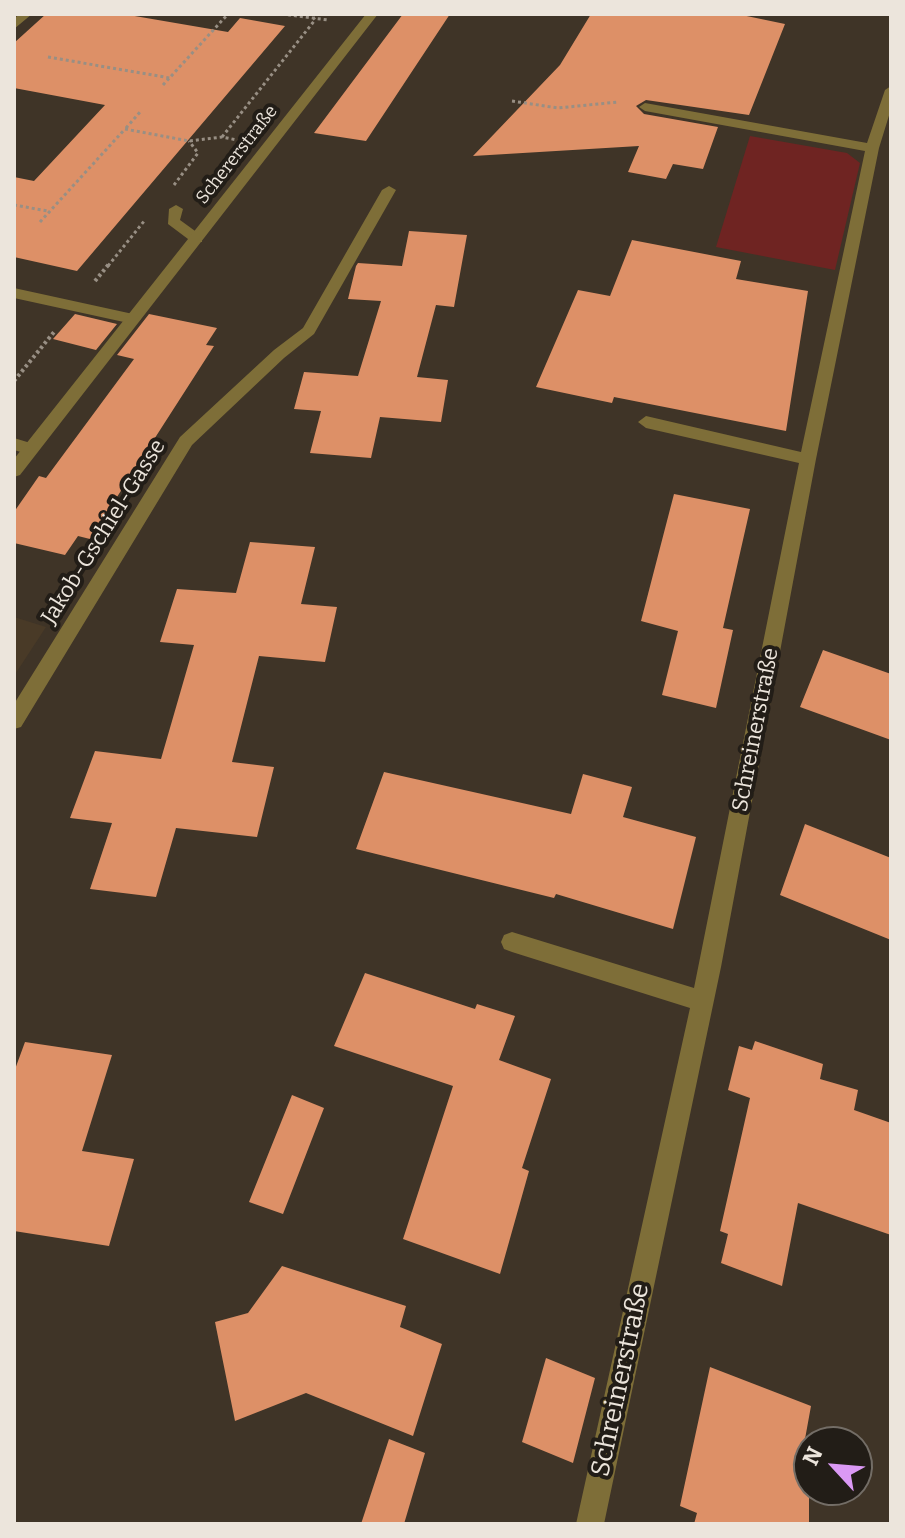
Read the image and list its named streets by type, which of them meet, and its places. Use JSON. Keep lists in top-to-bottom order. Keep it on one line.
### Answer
{"streets":{"street":["Schererstraße","Jakob-Gschiel-Gasse","Schreinerstraße"]},"north":"top left"}
